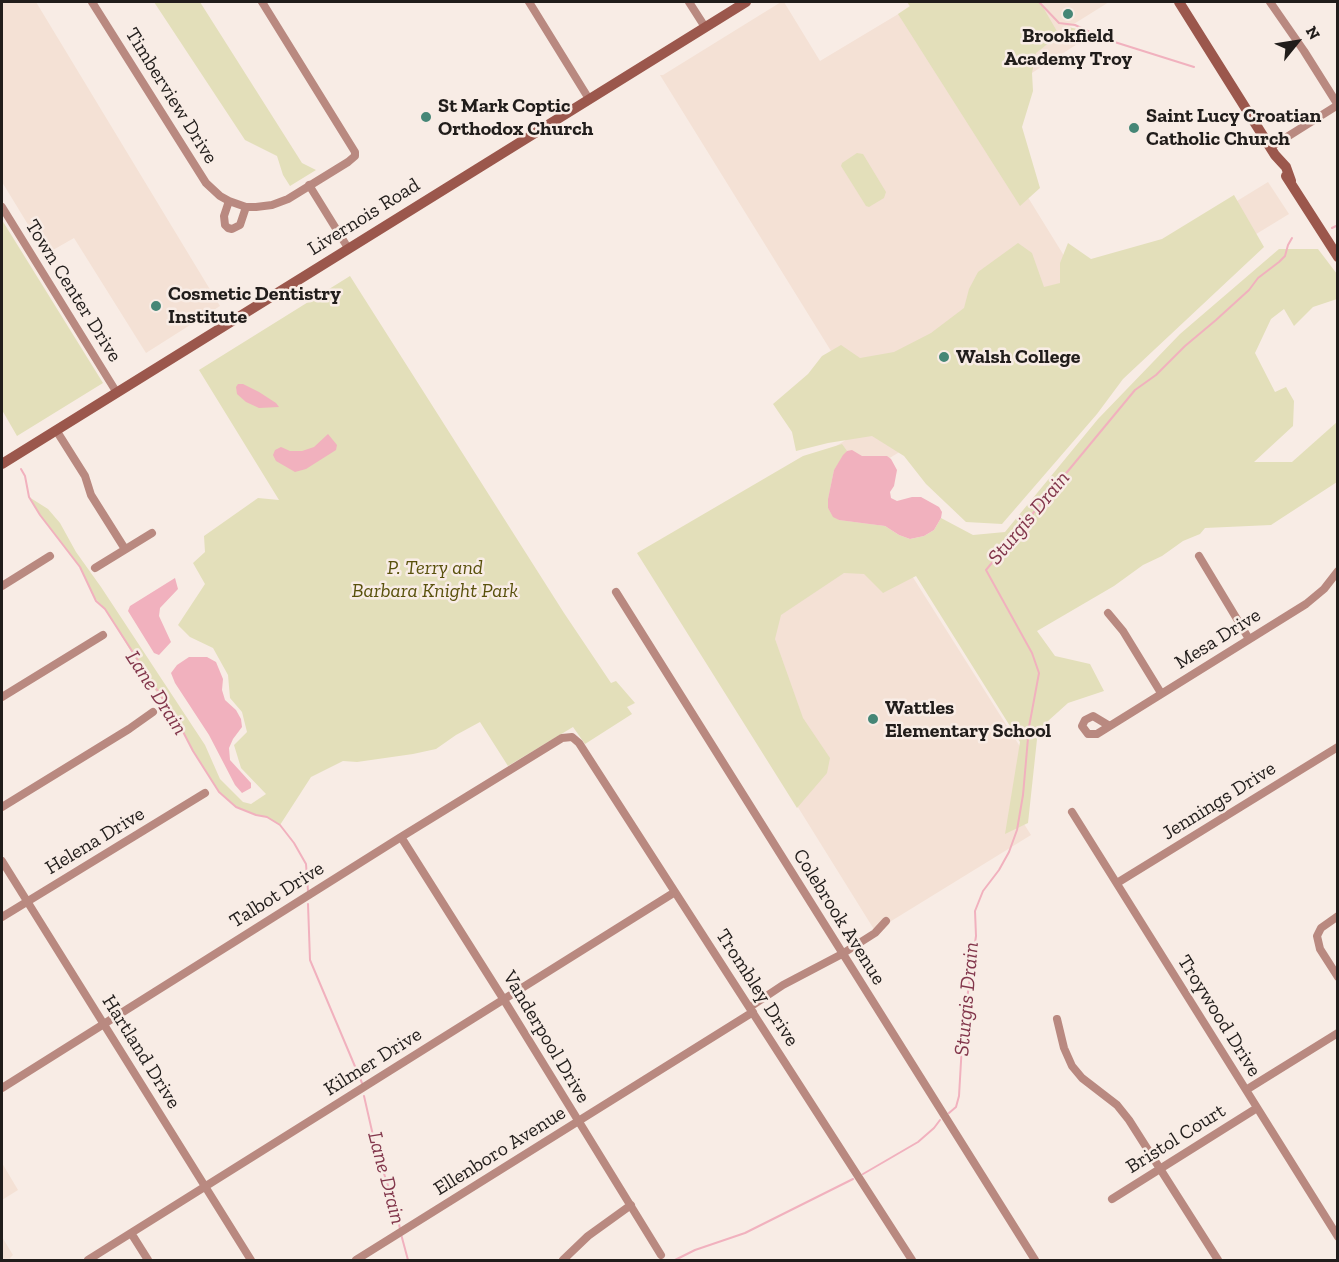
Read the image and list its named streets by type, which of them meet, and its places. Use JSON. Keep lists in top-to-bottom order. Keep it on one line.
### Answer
{"streets":{"main road":["Livernois Road"],"street":["Timberview Drive","Town Center Drive","Mesa Drive","Jennings Drive","Helena Drive","Talbot Drive","Colebrook Avenue","Trombley Drive","Troywood Drive","Vanderpool Drive","Hartland Drive","Kilmer Drive","Bristol Court","Ellenboro Avenue"]},"crossings":[["Livernois Road","Town Center Drive"],["Jennings Drive","Troywood Drive"],["Helena Drive","Hartland Drive"],["Talbot Drive","Trombley Drive"],["Talbot Drive","Vanderpool Drive"],["Talbot Drive","Hartland Drive"],["Colebrook Avenue","Ellenboro Avenue"],["Trombley Drive","Kilmer Drive"],["Trombley Drive","Ellenboro Avenue"],["Troywood Drive","Bristol Court"],["Vanderpool Drive","Kilmer Drive"],["Vanderpool Drive","Ellenboro Avenue"],["Hartland Drive","Kilmer Drive"]],"water":["Sturgis Drain","Lane Drain"],"parks":["P. Terry and Barbara Knight Park"],"places":["Brookfield Academy Troy","St Mark Coptic Orthodox Church","Saint Lucy Croatian Catholic Church","Cosmetic Dentistry Institute","Walsh College","Wattles Elementary School"],"north":"top right"}
